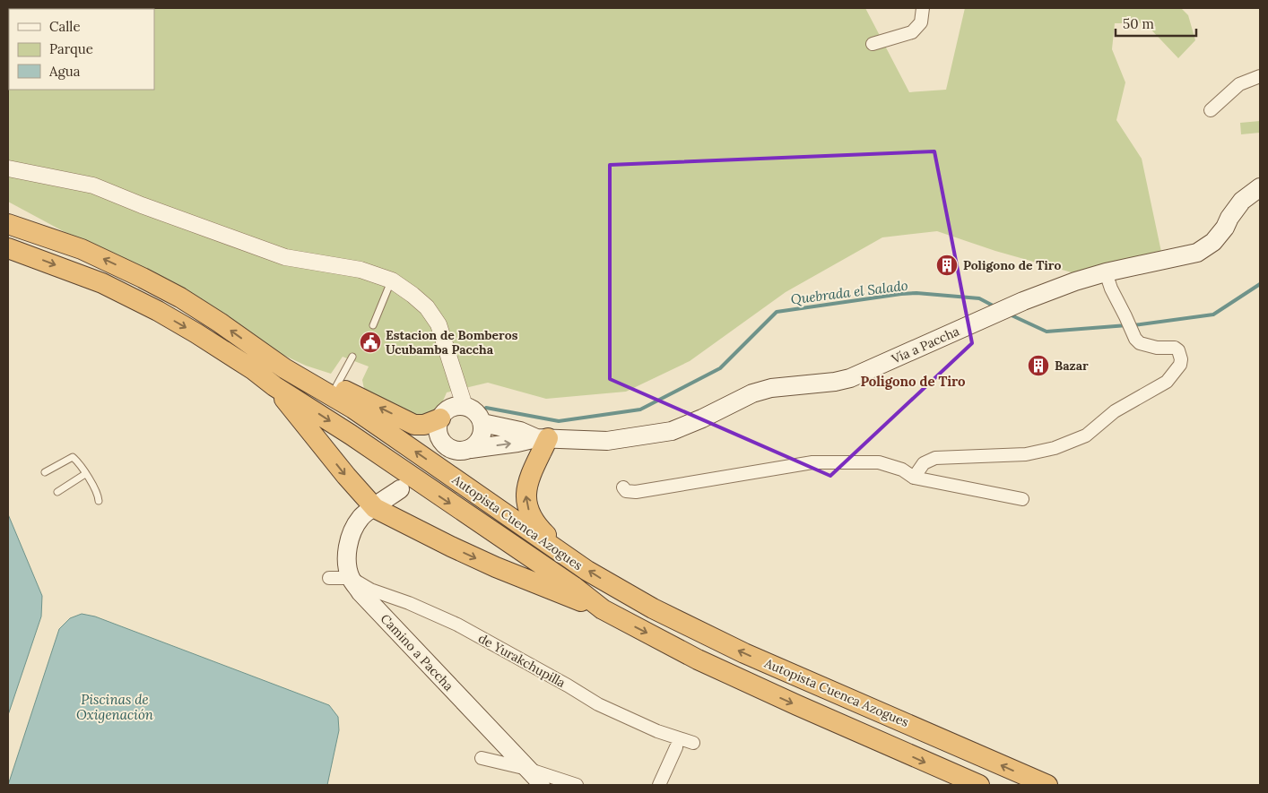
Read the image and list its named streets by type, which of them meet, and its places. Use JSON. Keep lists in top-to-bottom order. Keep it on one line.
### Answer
{"streets":{"highway":["Autopista Cuenca Azogues"],"main road":["Vía a Paccha","Camino a Paccha"],"street":["de Yurakchupilla"]},"crossings":[["Camino a Paccha","de Yurakchupilla"]],"districts":["Poligono de Tiro"],"water":["Quebrada el Salado","Piscinas de Oxigenación"],"places":{"building":["Poligono de Tiro","Bazar"],"public building":["Estacion de Bomberos Ucubamba Paccha"]},"legend":["Calle","Parque","Agua"],"scale_bar":"50 m"}
